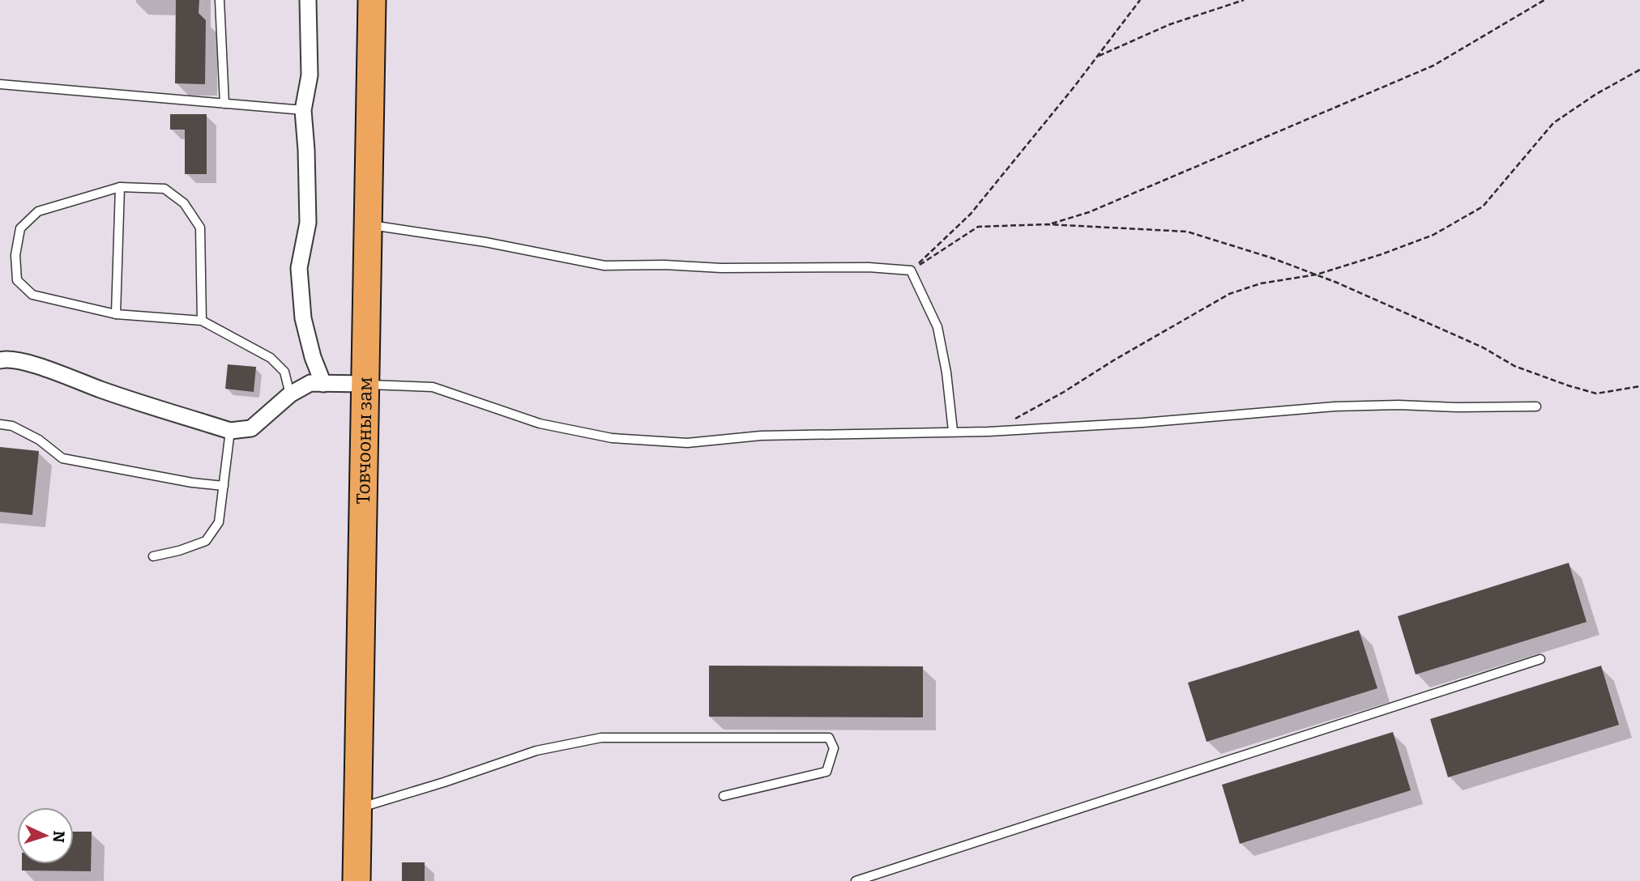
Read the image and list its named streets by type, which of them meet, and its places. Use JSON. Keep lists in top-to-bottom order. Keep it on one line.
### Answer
{"streets":{"highway":["Товчооны зам"]},"north":"right"}
